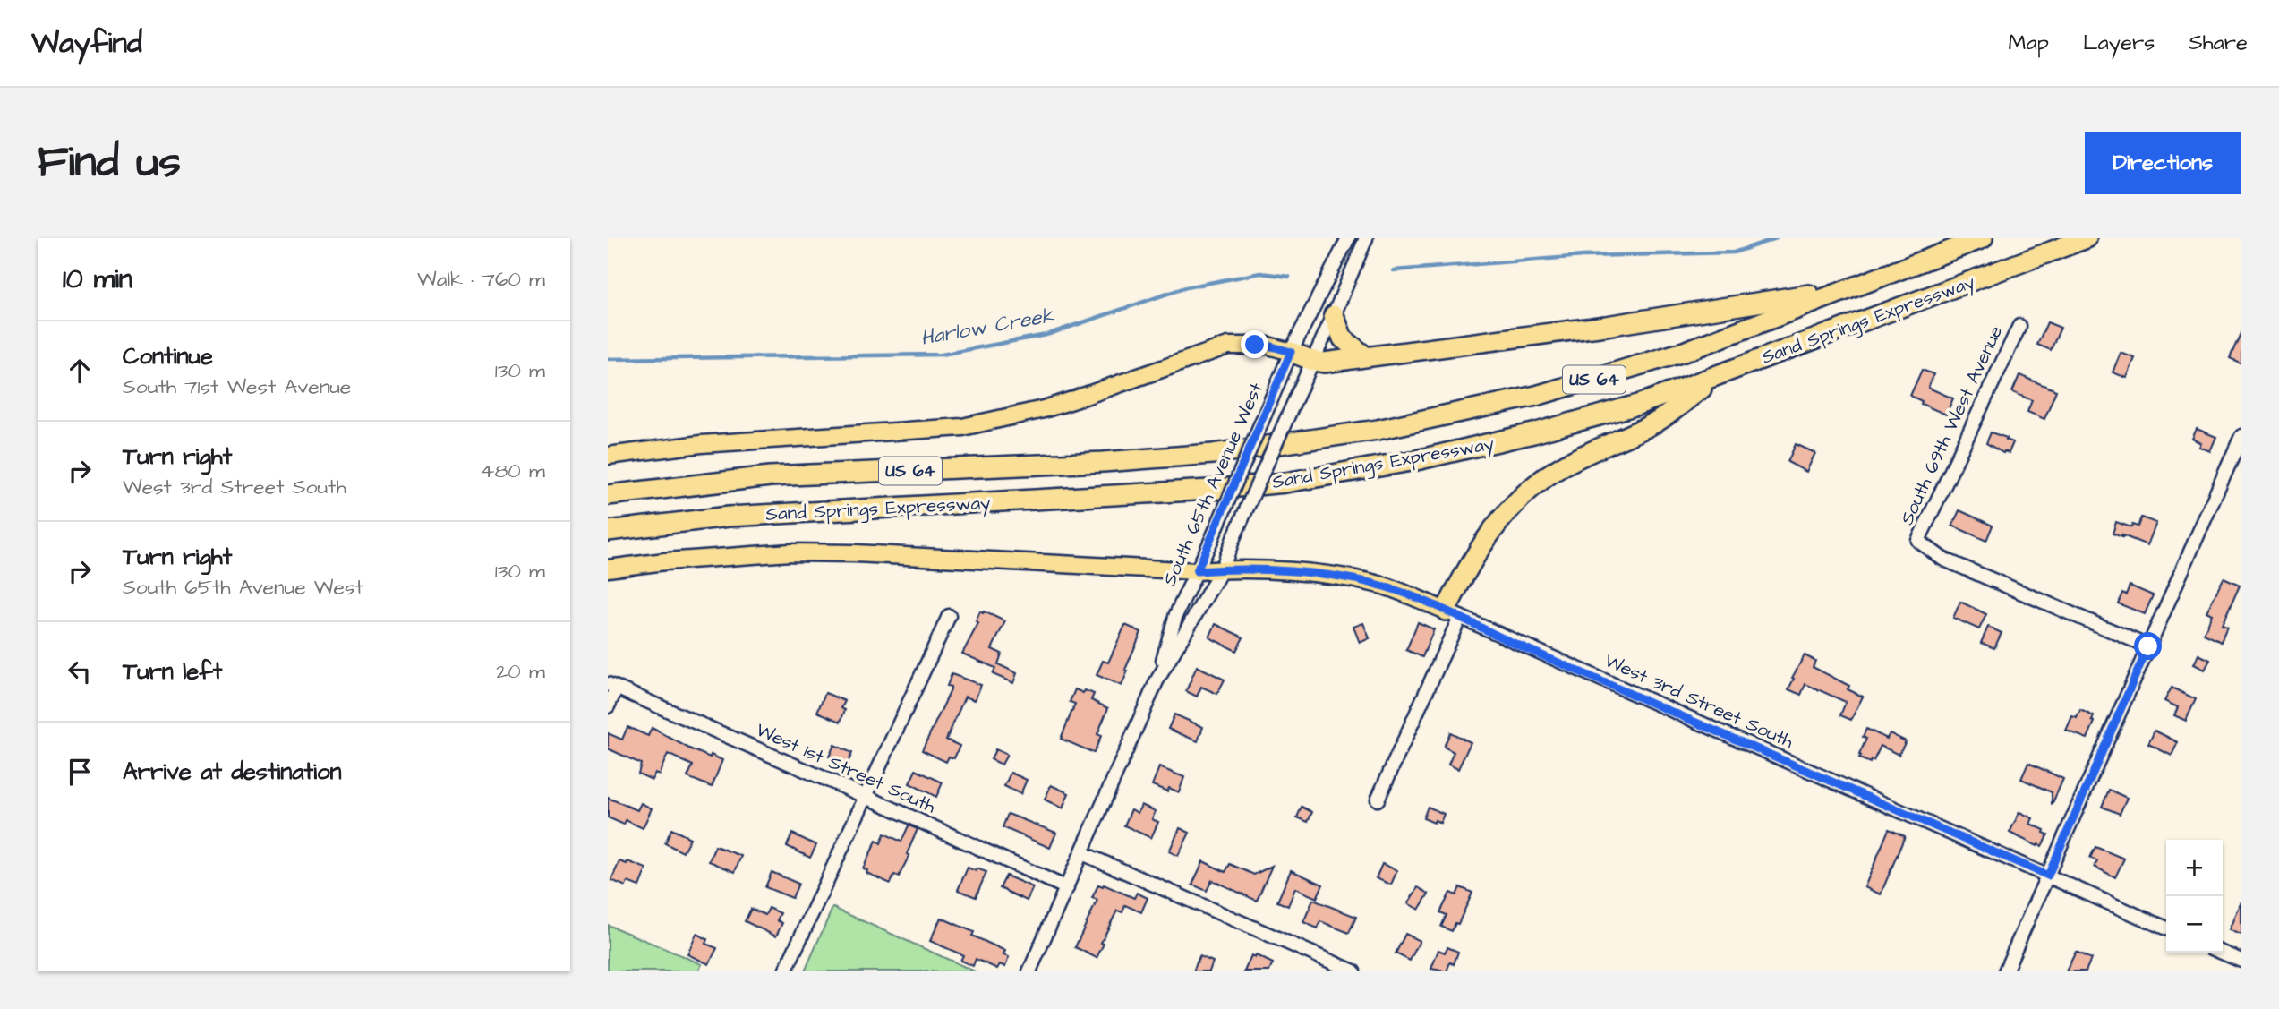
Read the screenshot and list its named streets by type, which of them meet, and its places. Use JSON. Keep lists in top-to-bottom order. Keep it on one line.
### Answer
{"streets":{"highway":["Sand Springs Expressway","US 64"],"main road":["West 3rd Street South"],"street":["South 69th West Avenue","South 65th Avenue West","West 1st Street South"]},"crossings":[["South 65th Avenue West","West 3rd Street South"],["South 65th Avenue West","West 1st Street South"]],"water":["Harlow Creek"],"page":{"header":"Wayfind","nav":["Map","Layers","Share"],"buttons":"Directions","title":"Find us","heading":["10 min","Walk · 760 m"],"list":[["Continue","South 71st West Avenue","130 m"],["Turn right","West 3rd Street South","480 m"],["Turn right","South 65th Avenue West","130 m"],["Turn left","20 m"],"Arrive at destination"],"map_buttons":["+","−"]}}
